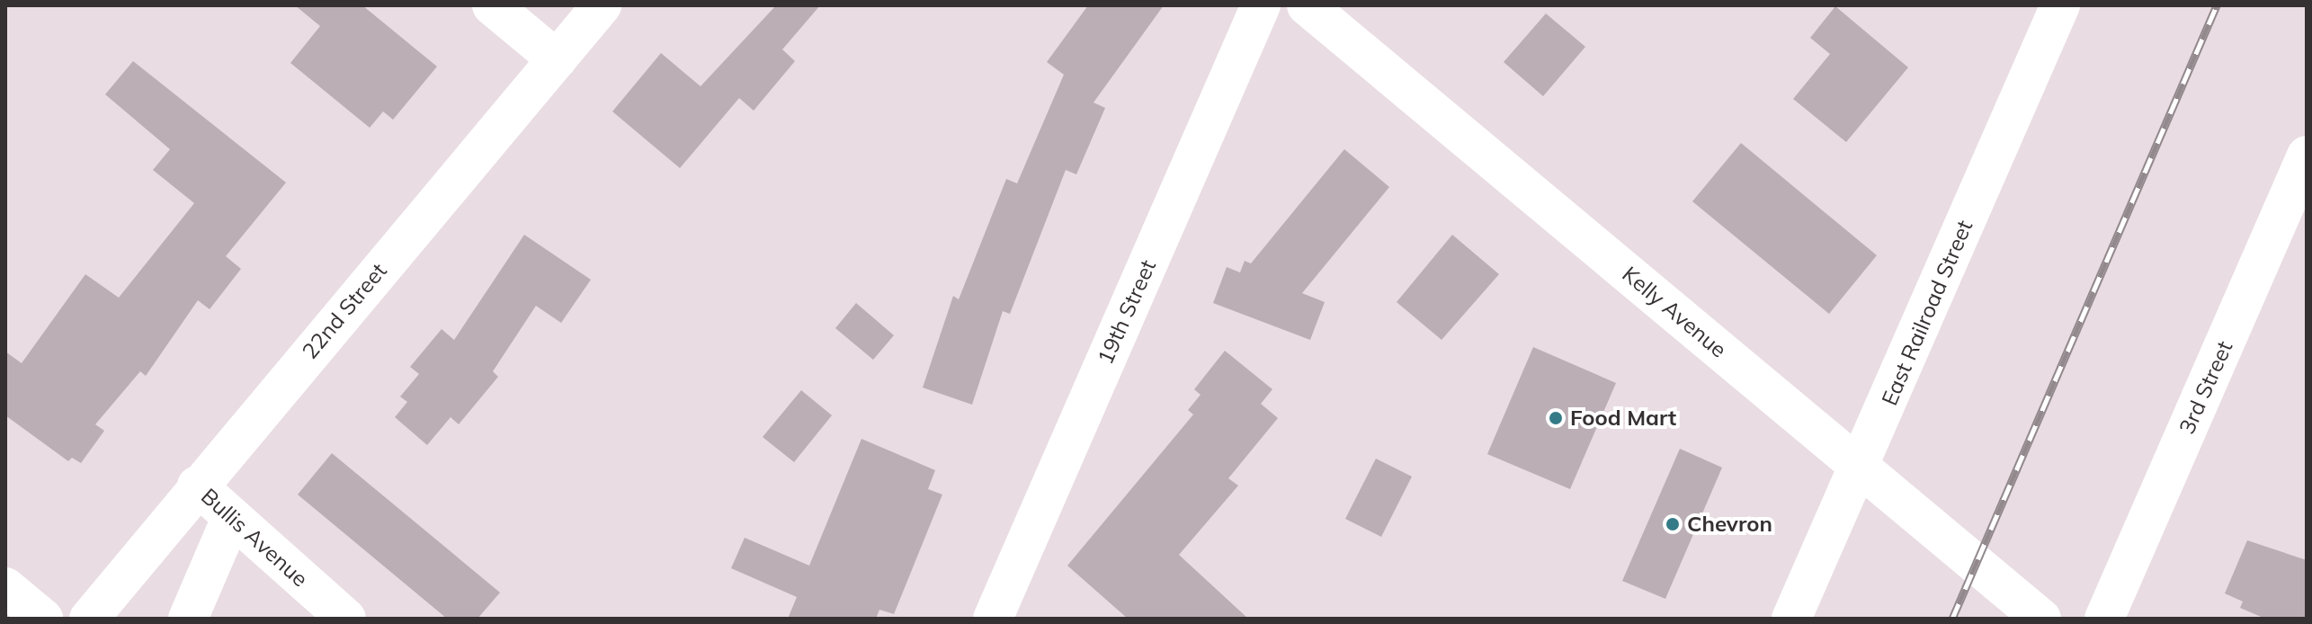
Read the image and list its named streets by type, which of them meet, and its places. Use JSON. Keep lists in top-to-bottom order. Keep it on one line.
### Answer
{"streets":{"street":["22nd Street","19th Street","Kelly Avenue","East Railroad Street","3rd Street","Bullis Avenue"]},"crossings":[["22nd Street","Bullis Avenue"],["Kelly Avenue","East Railroad Street"]],"places":["Food Mart","Chevron"]}
